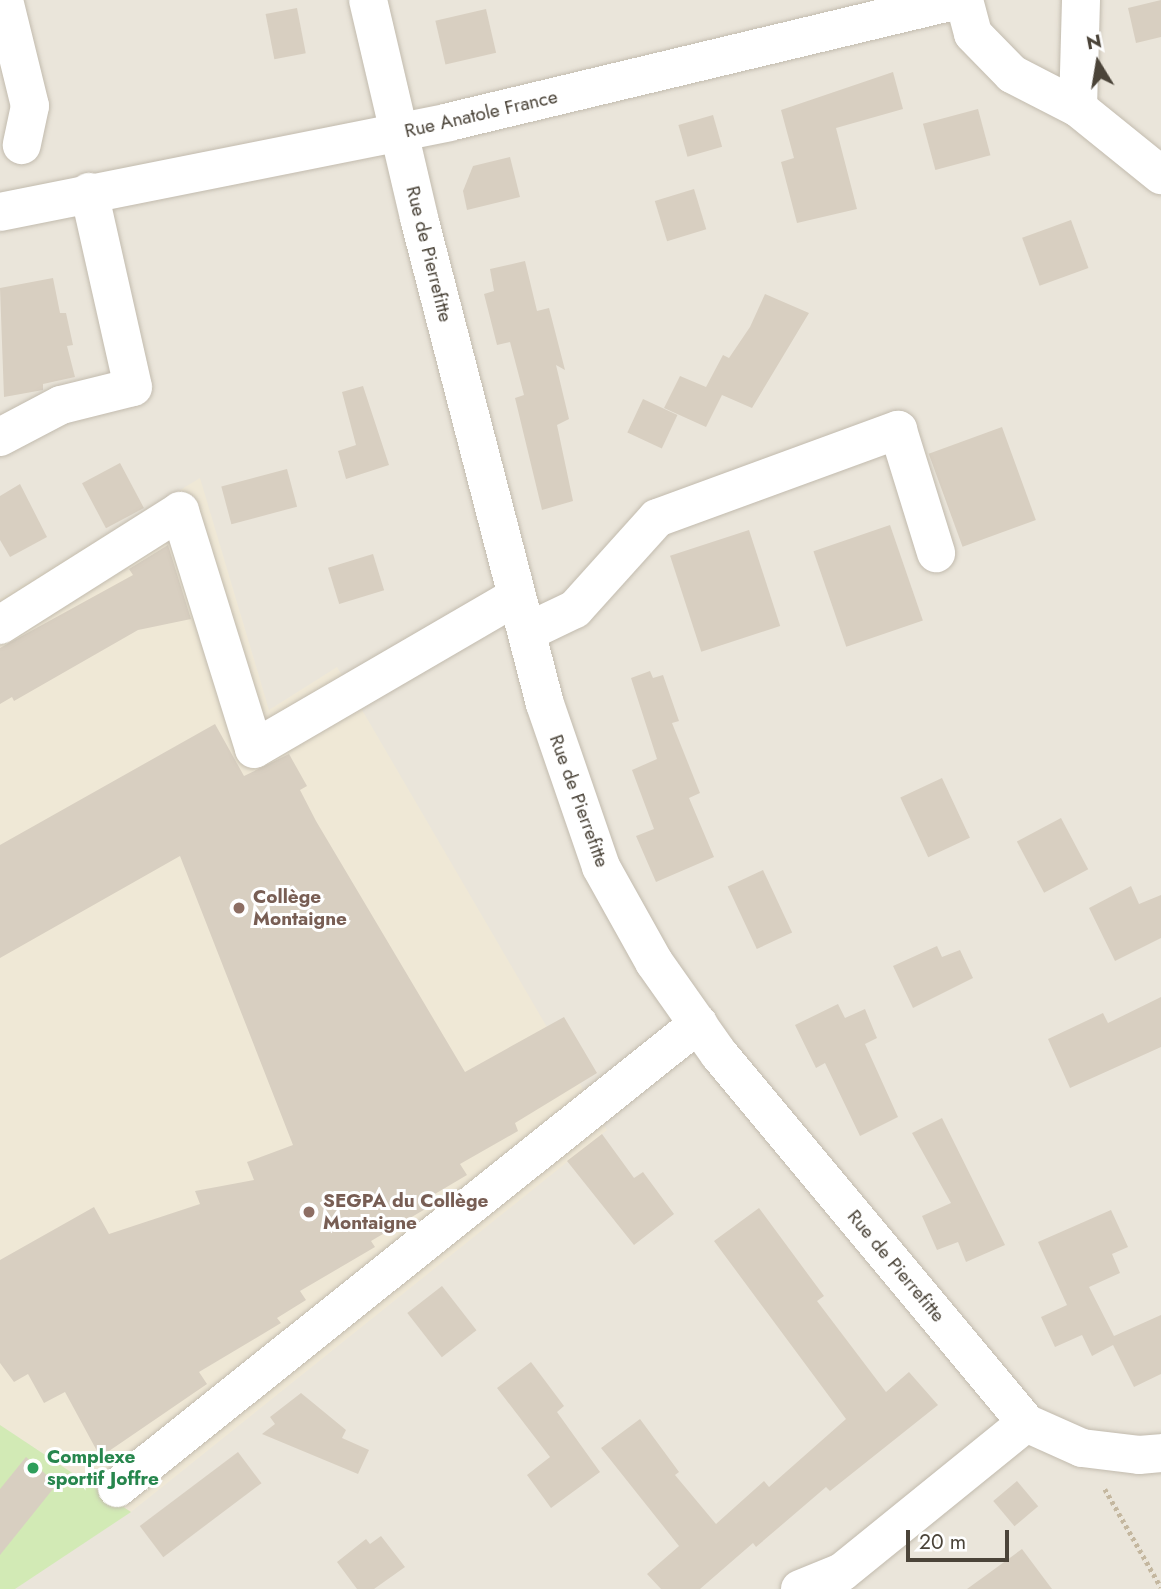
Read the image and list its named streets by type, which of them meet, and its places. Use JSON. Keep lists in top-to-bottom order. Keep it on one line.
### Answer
{"streets":{"street":["Rue Anatole France","Rue de Pierrefitte"]},"crossings":[["Rue Anatole France","Rue de Pierrefitte"]],"places":["Collège Montaigne","SEGPA du Collège Montaigne","Complexe sportif Joffre"],"scale_bar":"20 m","north":"top"}
